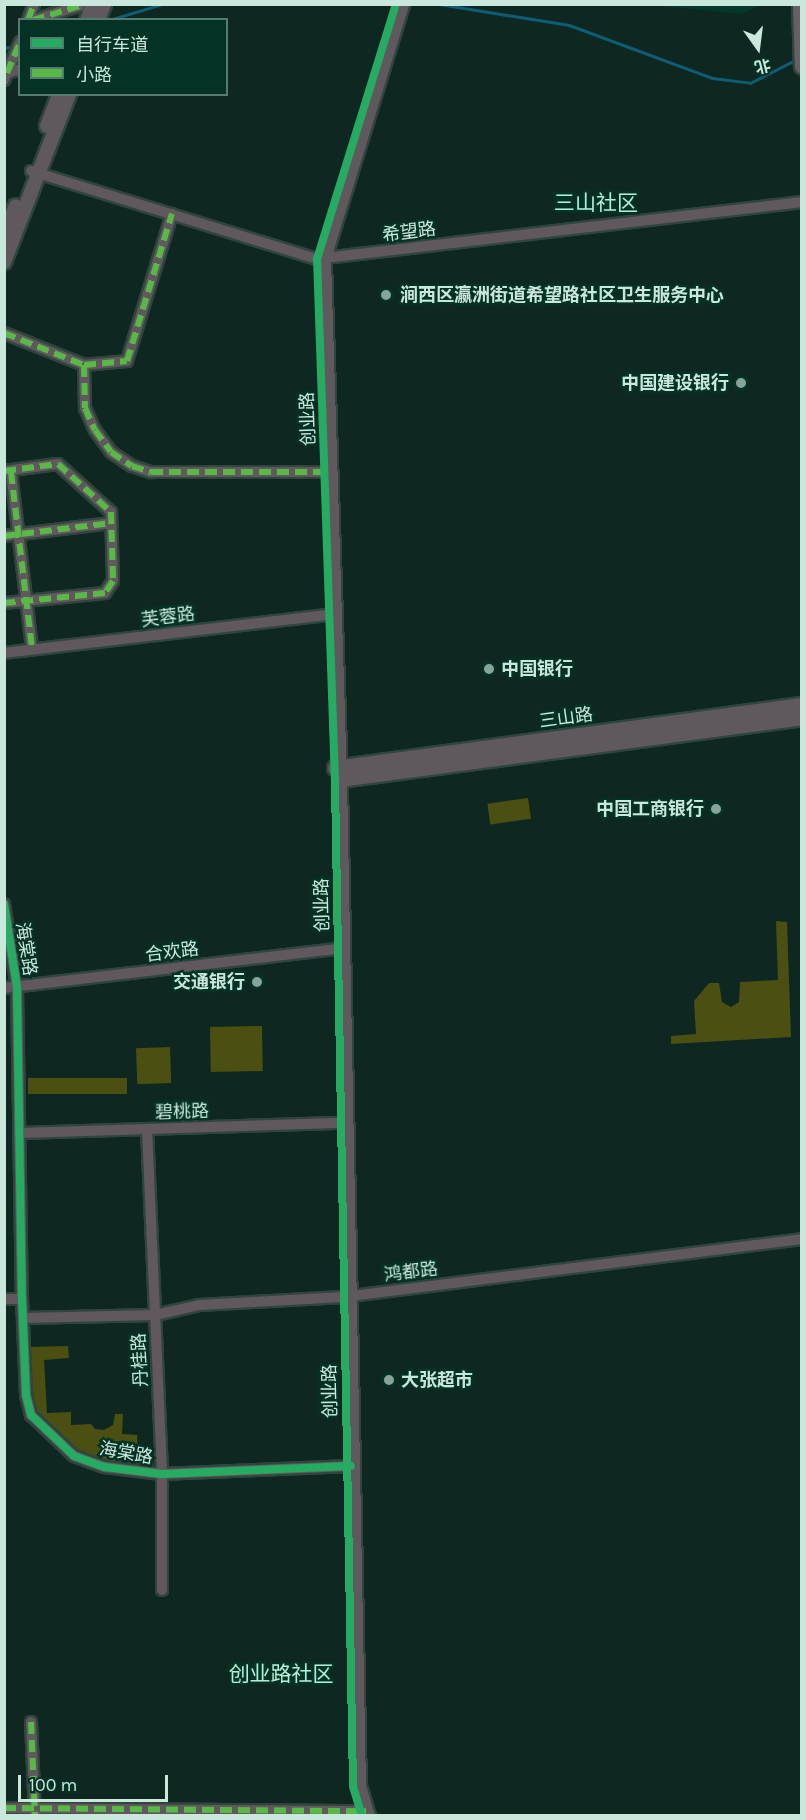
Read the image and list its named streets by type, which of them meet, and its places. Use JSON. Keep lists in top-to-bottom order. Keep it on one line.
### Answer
{"streets":{"street":["希望路","创业路","芙蓉路","三山路","海棠路","合欢路","碧桃路","鸿都路","丹桂路"]},"crossings":[["希望路","创业路"],["创业路","芙蓉路"],["创业路","三山路"],["创业路","海棠路"],["创业路","合欢路"],["创业路","碧桃路"],["创业路","鸿都路"],["海棠路","合欢路"],["海棠路","碧桃路"],["海棠路","鸿都路"],["海棠路","丹桂路"],["碧桃路","丹桂路"],["鸿都路","丹桂路"]],"districts":["三山社区","创业路社区"],"places":["涧西区瀛洲街道希望路社区卫生服务中心","中国建设银行","中国银行","中国工商银行","交通银行","大张超市"],"legend":["自行车道","小路"],"scale_bar":"100 m","north":"bottom"}
